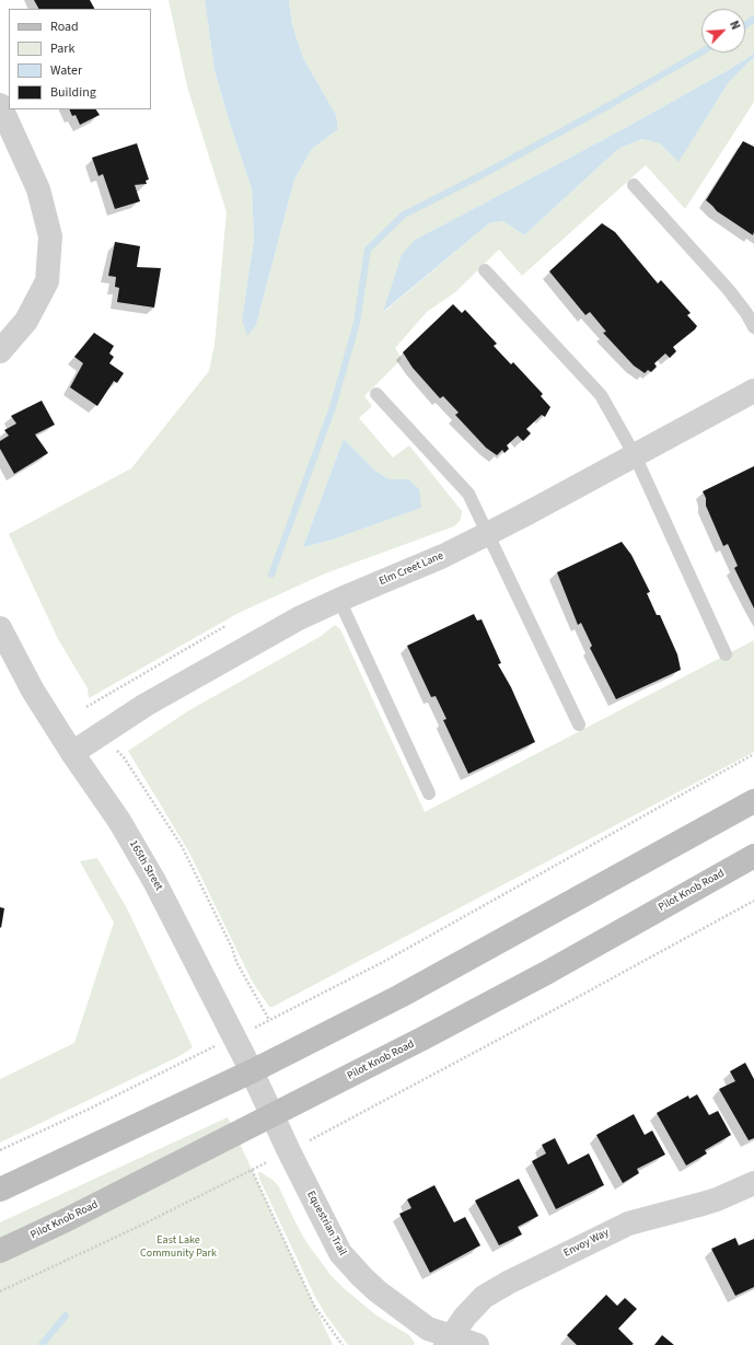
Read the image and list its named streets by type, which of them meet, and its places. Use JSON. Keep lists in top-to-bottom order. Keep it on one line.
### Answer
{"streets":{"main road":["Pilot Knob Road"],"street":["Elm Creet Lane","165th Street","Equestrian Trail","Envoy Way"]},"crossings":[["Elm Creet Lane","165th Street"],["165th Street","Pilot Knob Road"],["165th Street","Equestrian Trail"],["Pilot Knob Road","Equestrian Trail"],["Equestrian Trail","Envoy Way"]],"parks":["East Lake Community Park"],"legend":["Road","Park","Water","Building"],"north":"top right"}
